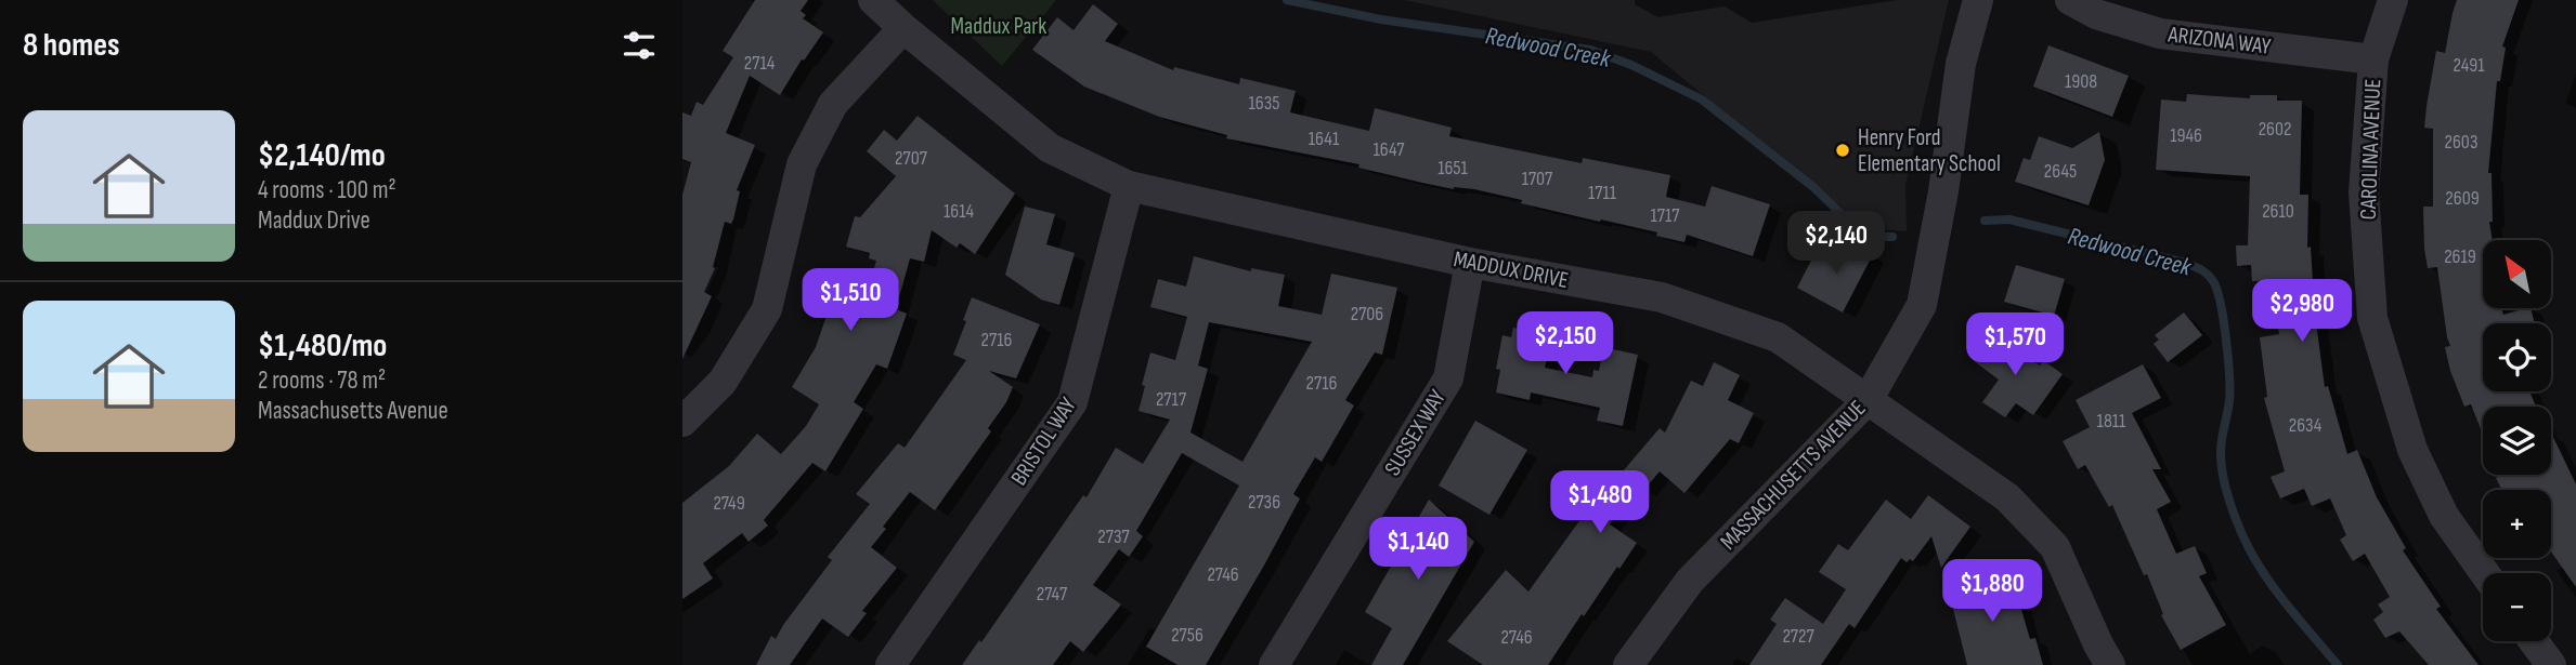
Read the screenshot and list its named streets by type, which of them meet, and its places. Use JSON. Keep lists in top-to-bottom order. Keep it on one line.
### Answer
{"streets":{"street":["ARIZONA WAY","CAROLINA AVENUE","MADDUX DRIVE","SUSSEX WAY","BRISTOL WAY","MASSACHUSETTS AVENUE"]},"crossings":[["ARIZONA WAY","CAROLINA AVENUE"],["MADDUX DRIVE","SUSSEX WAY"],["MADDUX DRIVE","BRISTOL WAY"],["MADDUX DRIVE","MASSACHUSETTS AVENUE"]],"water":["Redwood Creek"],"parks":["Maddux Park"],"places":["Henry Ford Elementary School"],"house_numbers":["2714","2491","1908","1635","2602","1946","1641","2603","1647","2707","1651","2645","1707","1711","2609","1614","2610","1717","2619","2706","2716","2716","2717","1811","2634","2736","2749","2737","2746","2747","2756","2727","2746"],"north":"top left","page":{"heading":"8 homes","list":[{"name":"$2,140/mo","note":"4 rooms · 100 m² · Maddux Drive"},{"name":"$1,480/mo","note":"2 rooms · 78 m² · Massachusetts Avenue"}],"price":["$2,140","$1,510","$2,980","$2,150","$1,570","$1,480","$1,140","$1,880"],"map_buttons":["+","−"]}}
